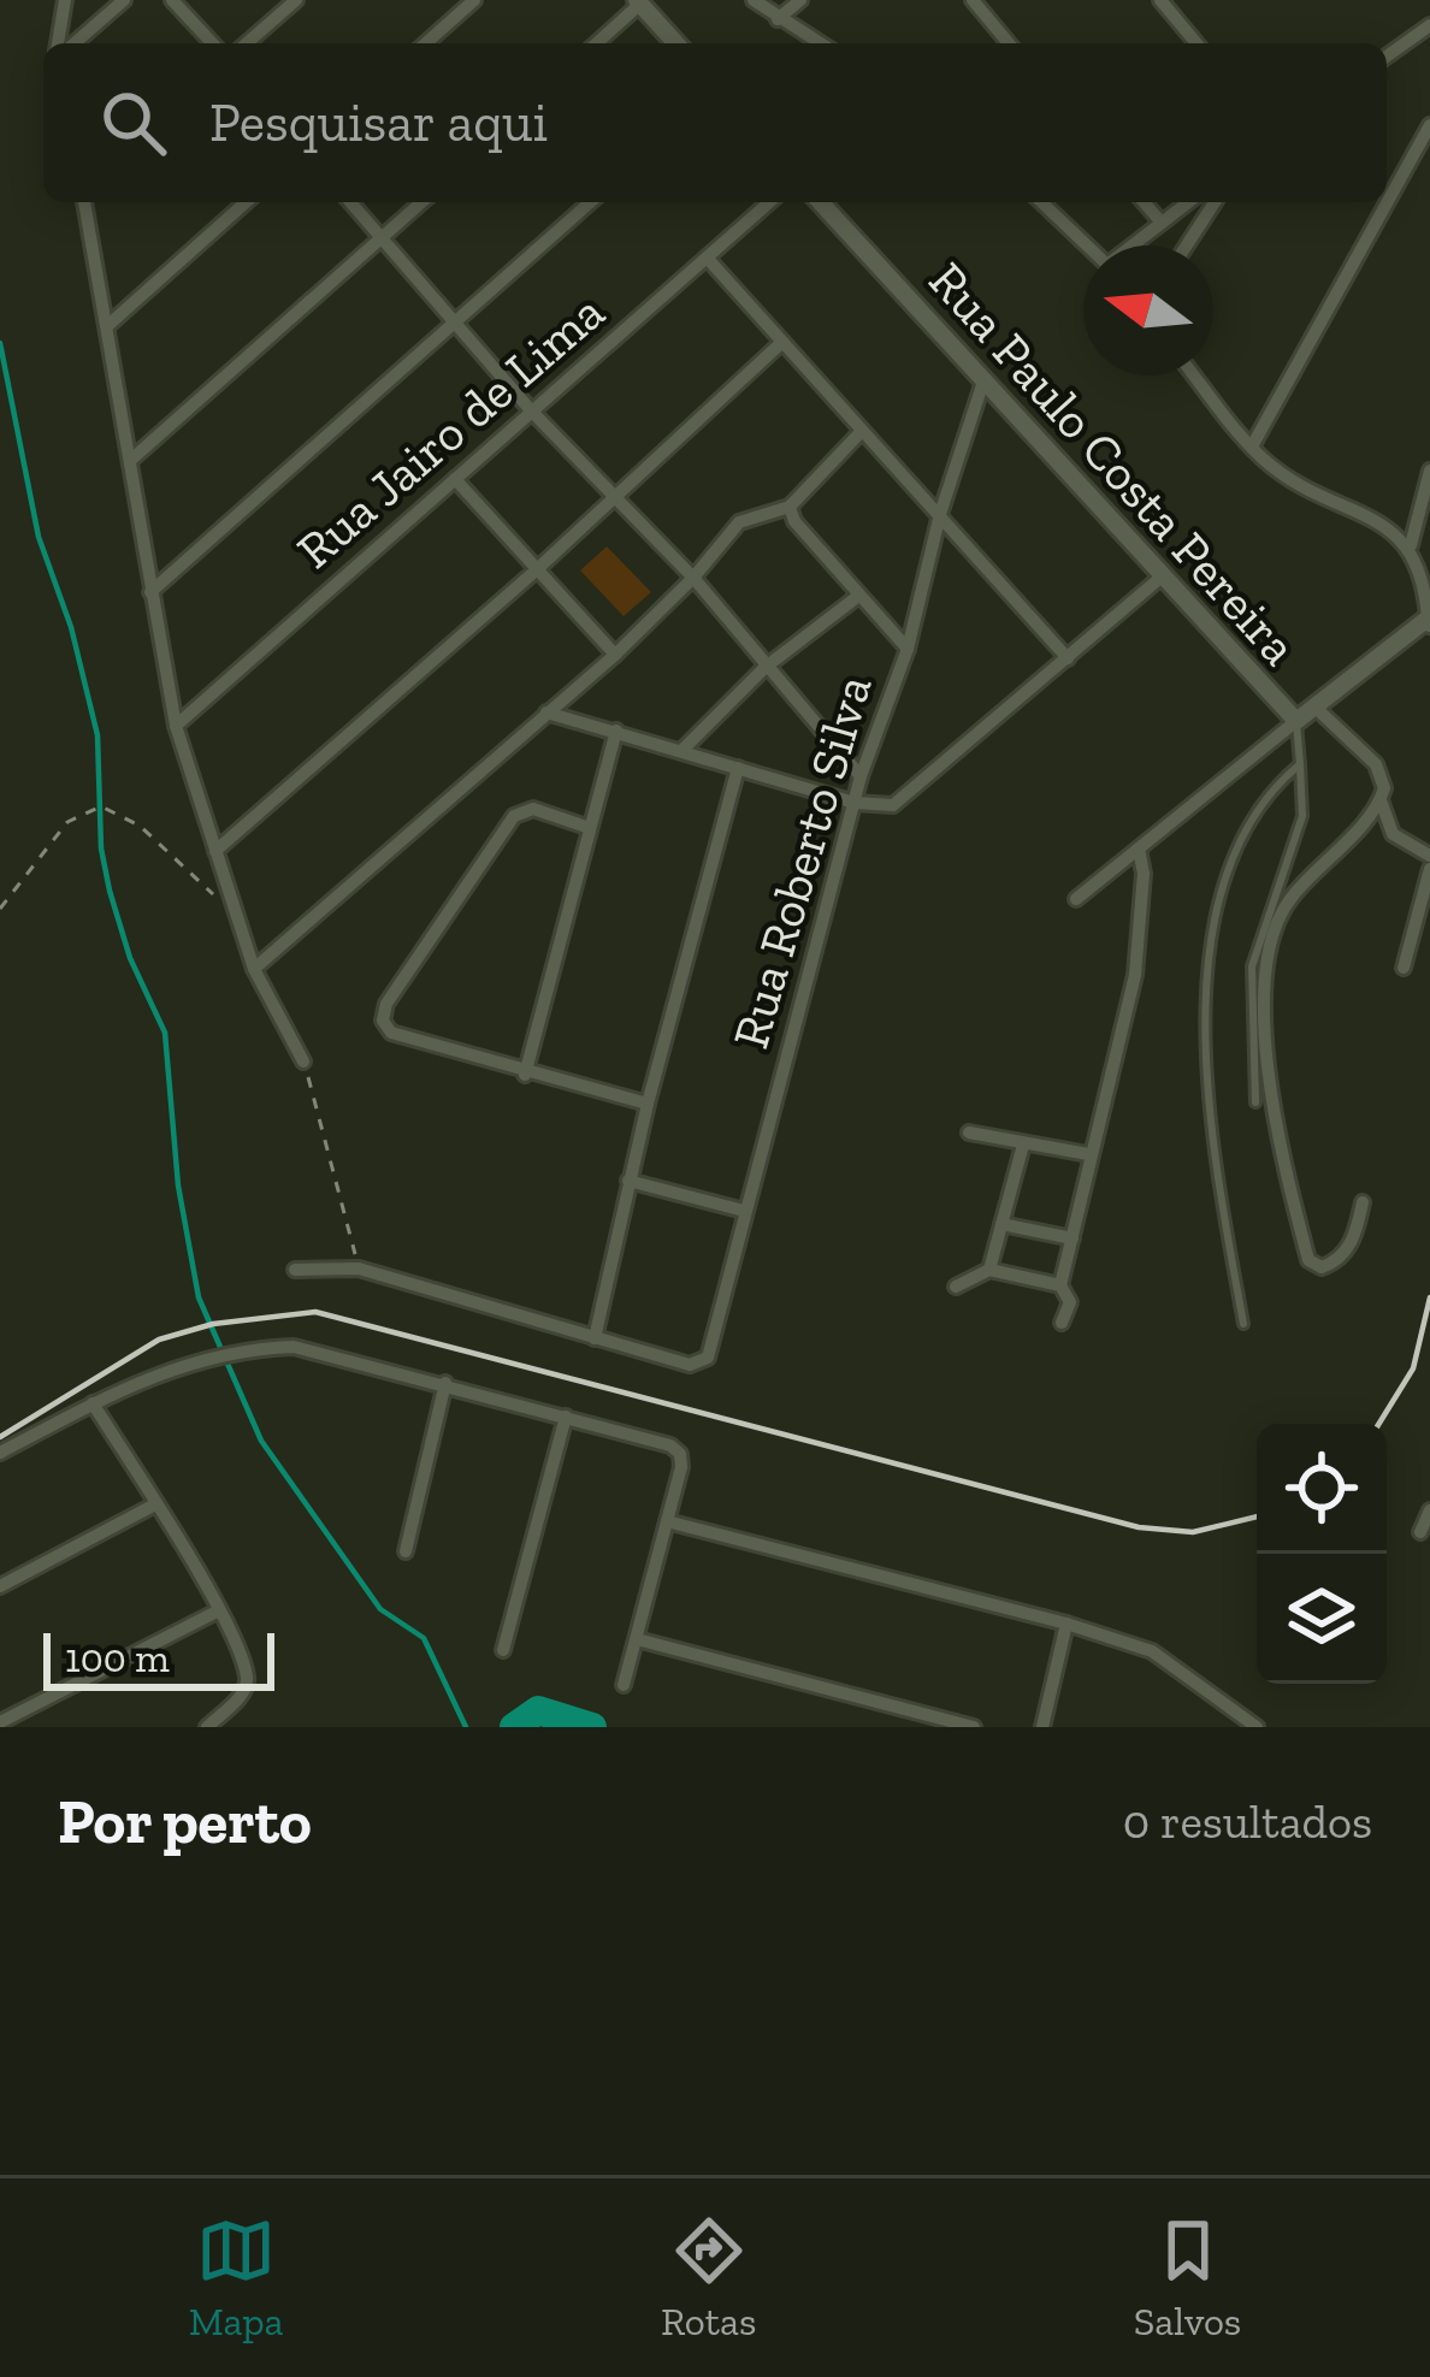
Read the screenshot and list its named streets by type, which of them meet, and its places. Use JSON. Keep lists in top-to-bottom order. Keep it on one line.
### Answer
{"streets":{"street":["Rua Jairo de Lima","Rua Paulo Costa Pereira","Rua Roberto Silva"]},"crossings":[["Rua Paulo Costa Pereira","Rua Roberto Silva"]],"scale_bar":"100 m","north":"left","page":{"search":"Pesquisar aqui","scale":"100 m","heading":["Por perto","0 resultados"],"nav":["Mapa","Rotas","Salvos"]}}
